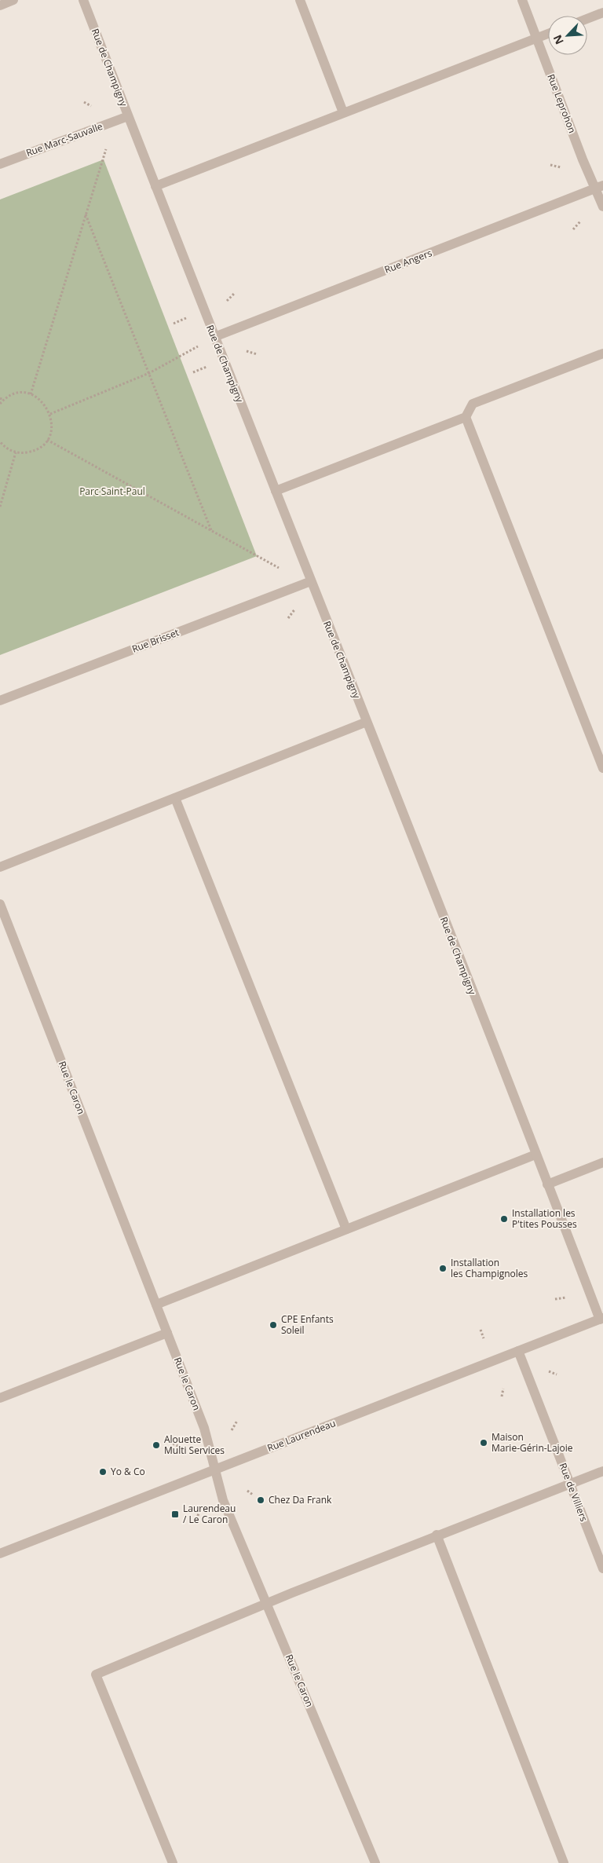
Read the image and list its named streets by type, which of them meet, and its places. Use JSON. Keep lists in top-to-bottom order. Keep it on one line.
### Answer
{"streets":{"street":["Rue de Champigny","Rue Leprohon","Rue Marc-Sauvalle","Rue Angers","Rue Brisset","Rue le Caron","Rue Laurendeau","Rue de Villiers"]},"crossings":[["Rue de Champigny","Rue Marc-Sauvalle"],["Rue de Champigny","Rue Angers"],["Rue de Champigny","Rue Brisset"],["Rue de Champigny","Rue Laurendeau"],["Rue Leprohon","Rue Angers"],["Rue le Caron","Rue Laurendeau"],["Rue Laurendeau","Rue de Villiers"]],"parks":["Parc Saint-Paul"],"places":{"other":["Installation les P'tites Pousses","Installation les Champignoles","CPE Enfants Soleil","Maison Marie-Gérin-Lajoie","Alouette Multi Services","Yo & Co","Chez Da Frank"],"transit":["Laurendeau / Le Caron"]},"north":"bottom left"}
